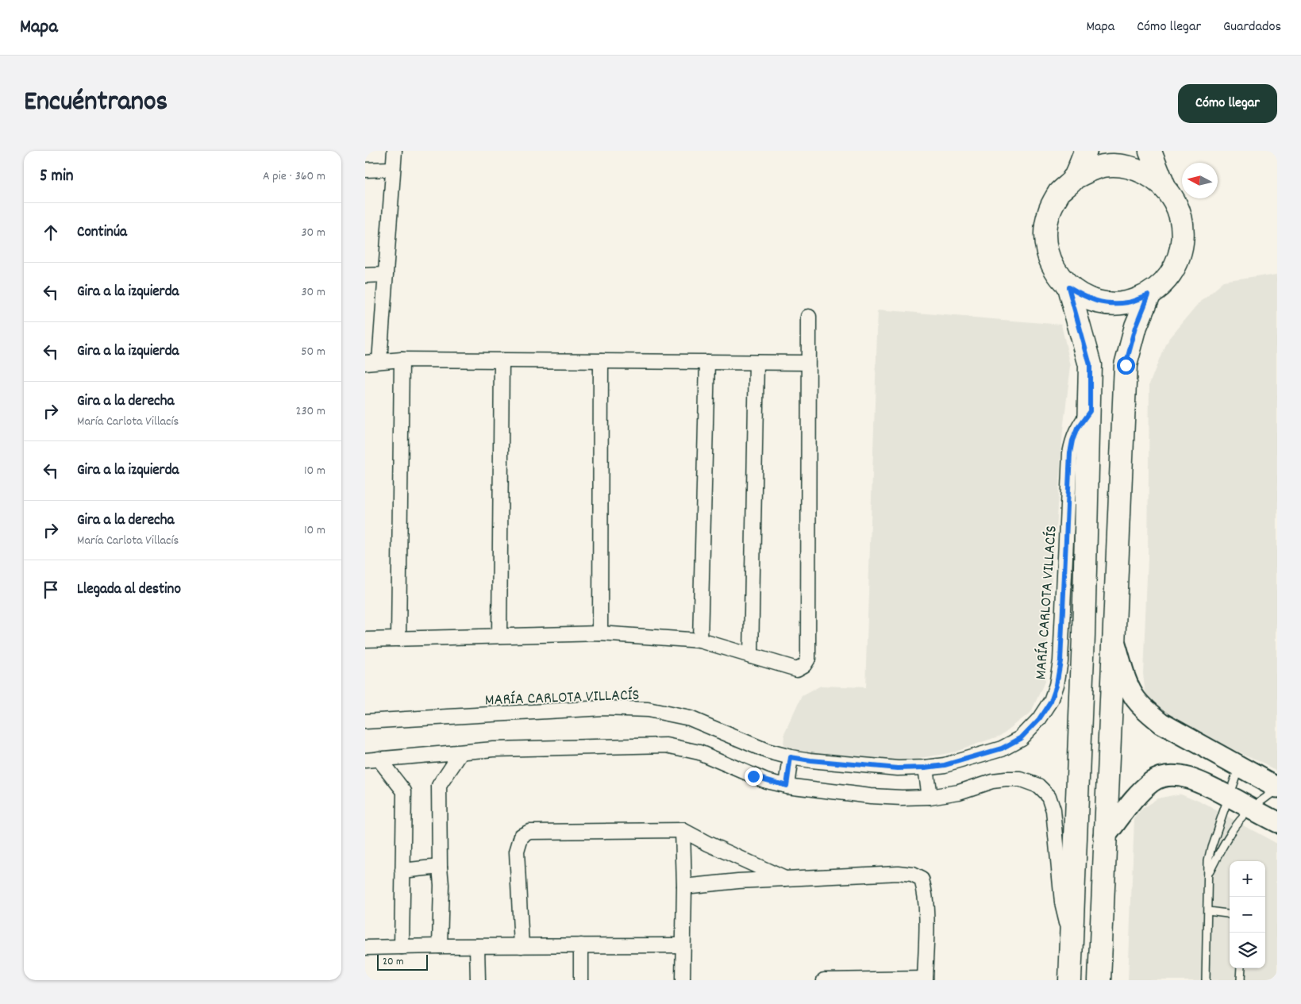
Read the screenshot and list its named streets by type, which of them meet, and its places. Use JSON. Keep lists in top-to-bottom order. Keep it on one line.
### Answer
{"streets":{"street":["MARÍA CARLOTA VILLACÍS"]},"scale_bar":"20 m","north":"left","page":{"header":"Mapa","nav":["Mapa","Cómo llegar","Guardados"],"title":"Encuéntranos","buttons":"Cómo llegar","heading":["5 min","A pie · 360 m"],"list":[["Continúa","30 m"],["Gira a la izquierda","30 m"],["Gira a la izquierda","50 m"],["Gira a la derecha","María Carlota Villacís","230 m"],["Gira a la izquierda","10 m"],["Gira a la derecha","María Carlota Villacís","10 m"],"Llegada al destino"],"map_buttons":["+","−"],"scale":"20 m"}}
